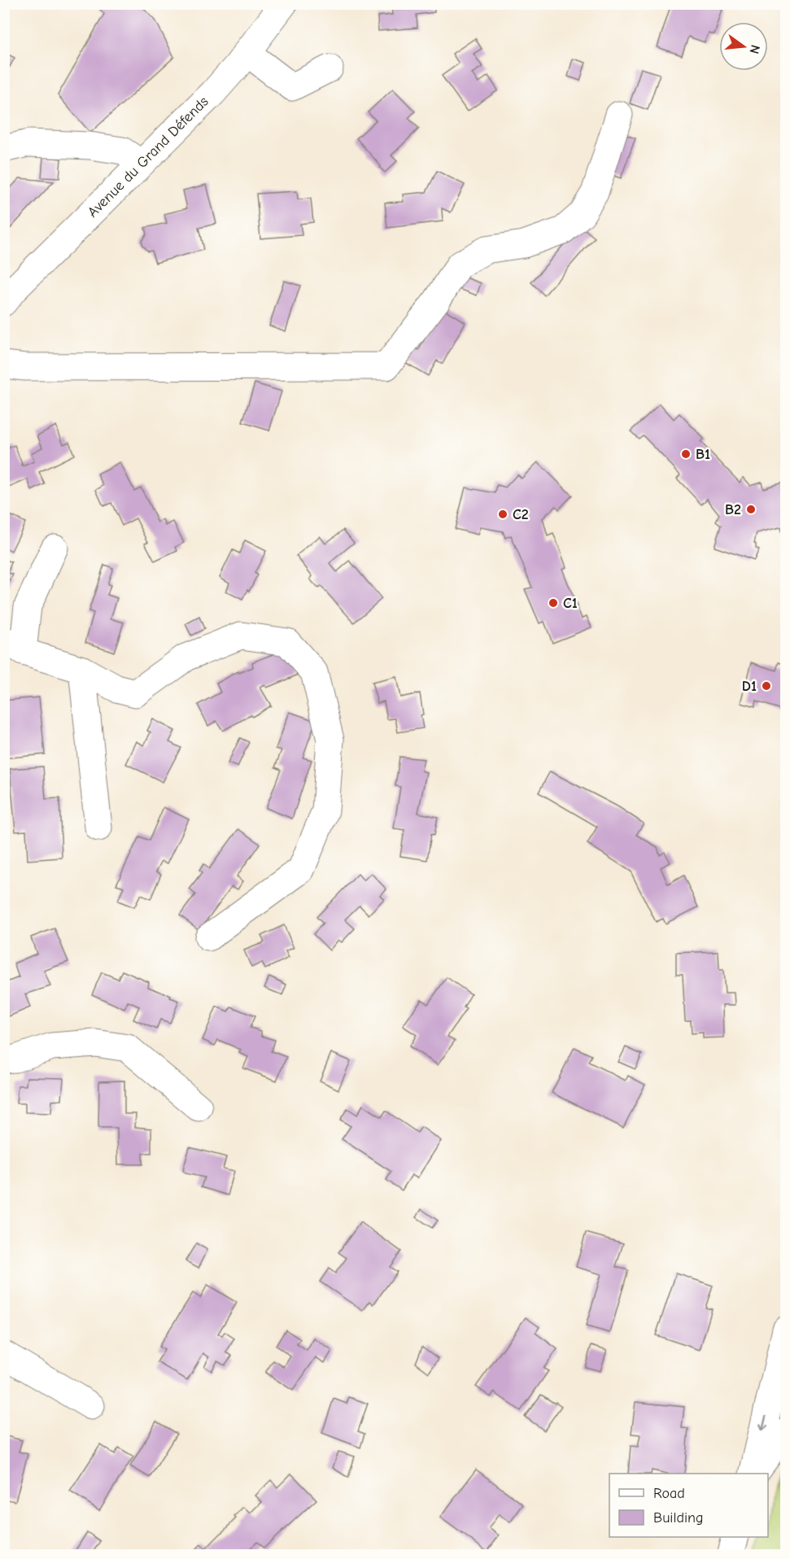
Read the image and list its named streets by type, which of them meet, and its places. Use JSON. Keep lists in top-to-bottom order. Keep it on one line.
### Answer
{"streets":{"street":["Avenue du Grand Défends"]},"places":["B1","B2","C2","C1","D1"],"legend":["Road","Building"],"north":"right"}
